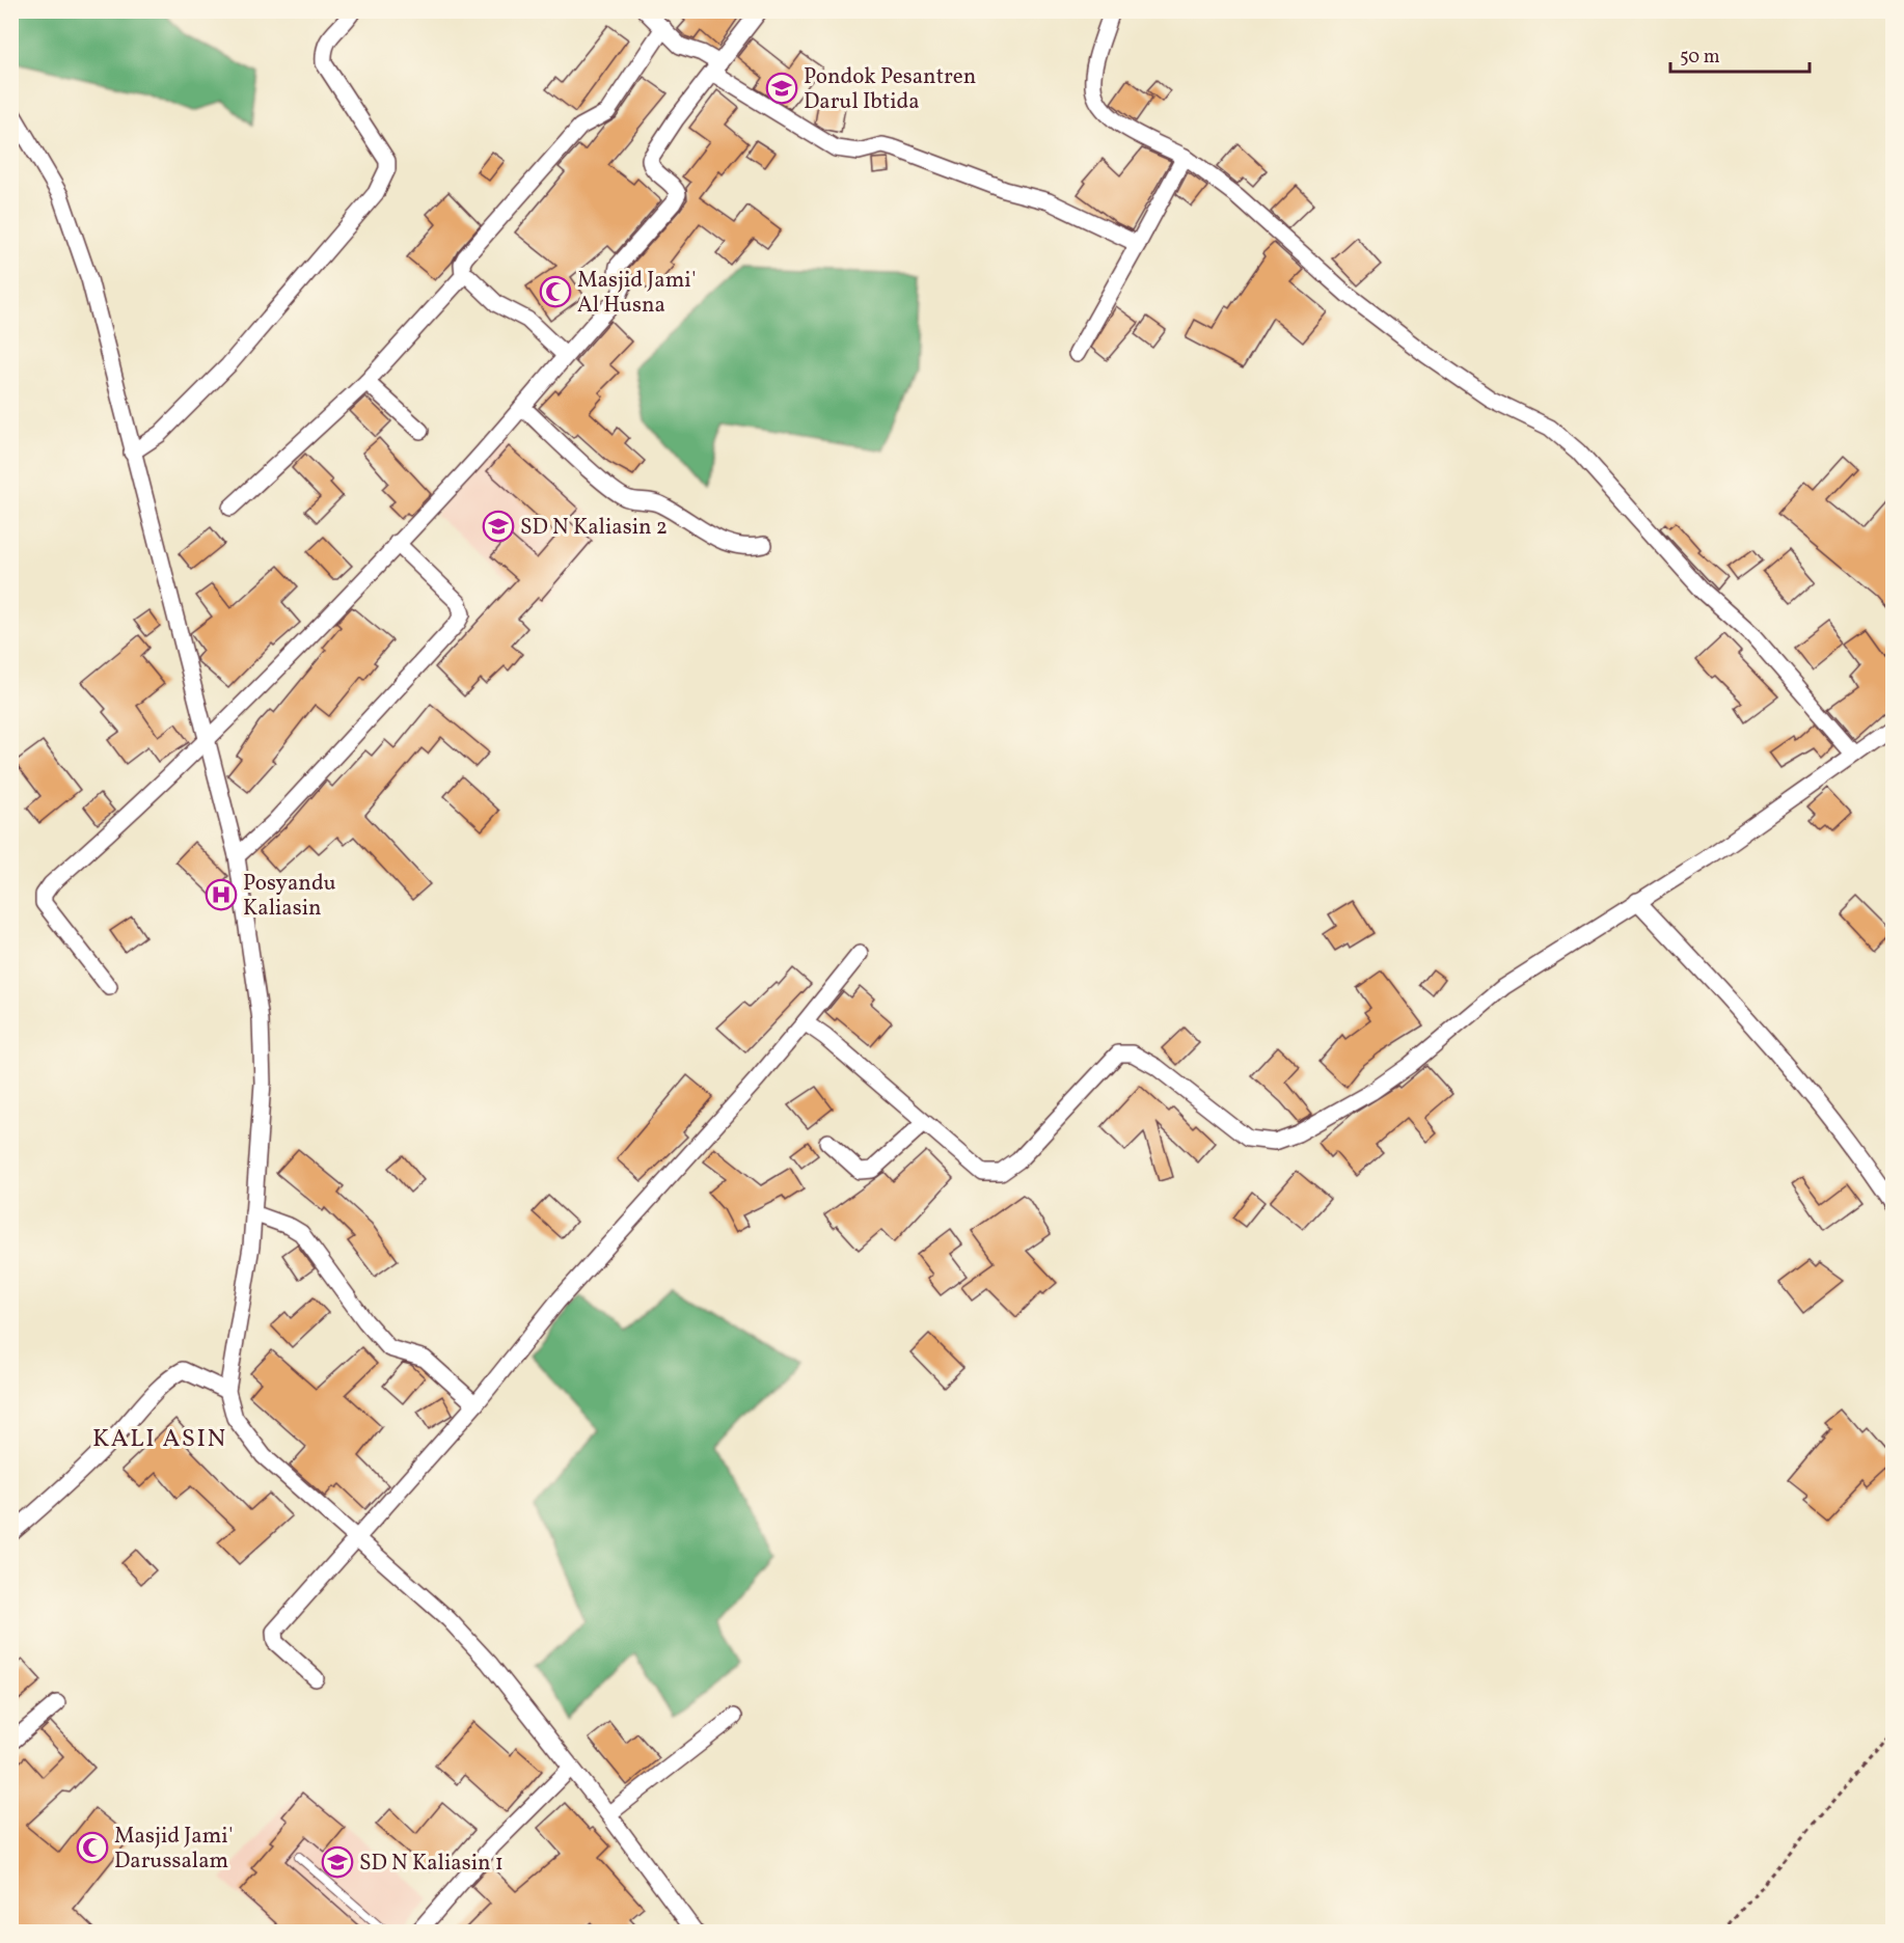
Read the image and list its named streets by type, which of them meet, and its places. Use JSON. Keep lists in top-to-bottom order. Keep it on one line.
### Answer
{"districts":["KALI ASIN"],"places":{"school or university":["Pondok Pesantren Darul Ibtida","SD N Kaliasin 2","SD N Kaliasin 1"],"mosque":["Masjid Jami' Al Husna","Masjid Jami' Darussalam"],"hospital":["Posyandu Kaliasin"]},"scale_bar":"50 m"}
